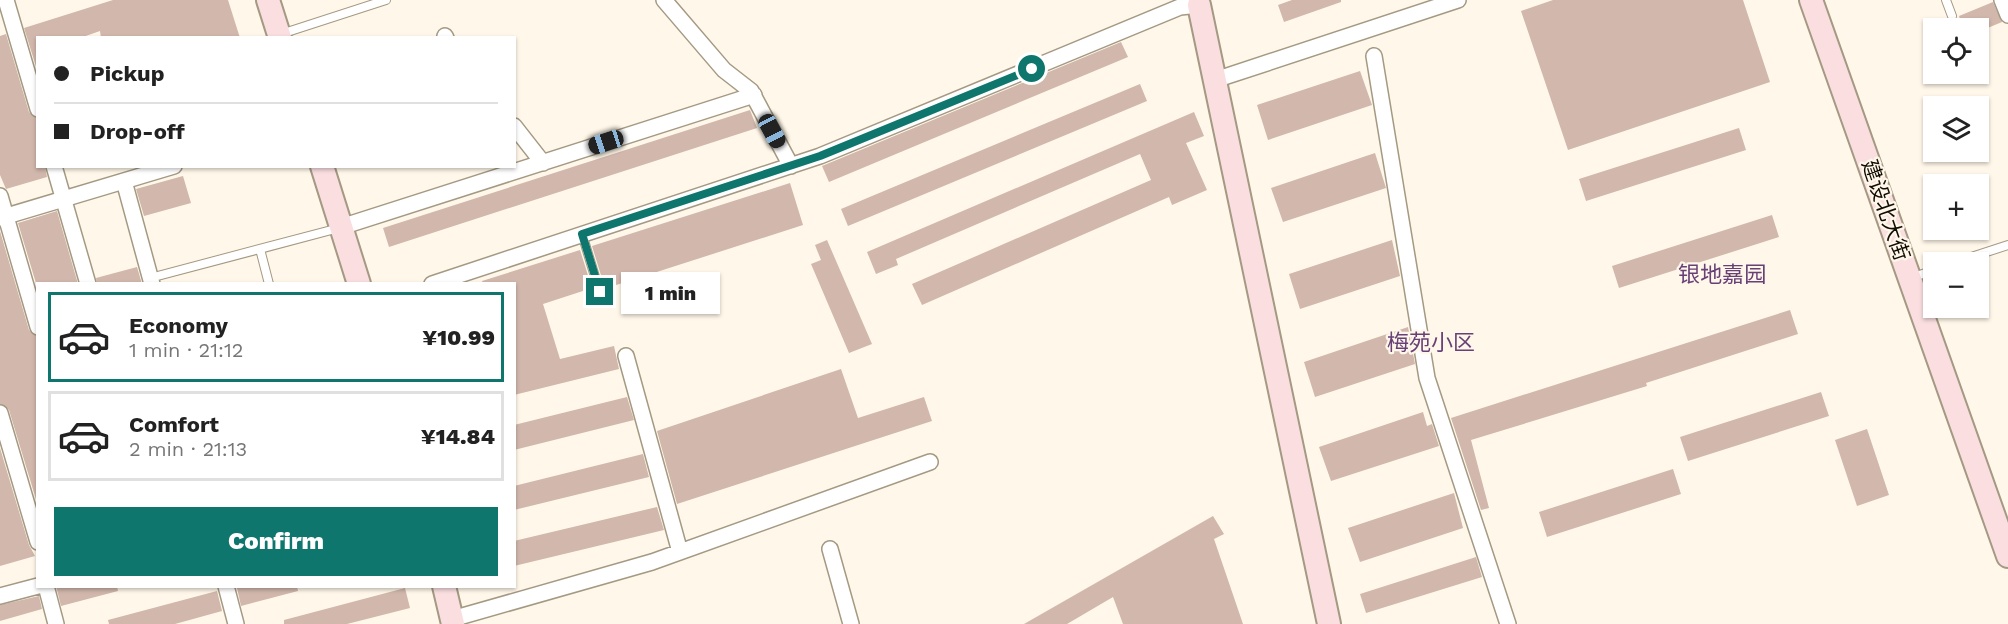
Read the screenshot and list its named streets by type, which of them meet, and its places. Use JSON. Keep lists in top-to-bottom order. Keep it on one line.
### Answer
{"streets":{"street":["建设北大街"]},"districts":["银地嘉园","梅苑小区"],"page":{"map_buttons":["+","−"],"banner":["Pickup","Drop-off"],"bubble":"1 min","list":[{"name":"Economy","note":"1 min · 21:12","value":"¥10.99"},{"name":"Comfort","note":"2 min · 21:13","value":"¥14.84"}],"buttons":"Confirm"}}
